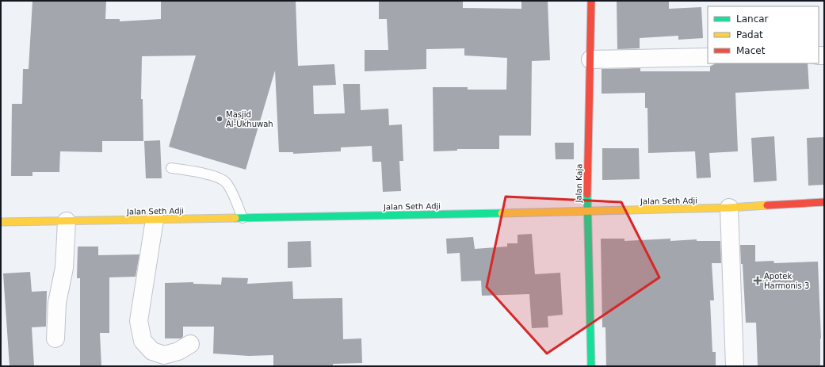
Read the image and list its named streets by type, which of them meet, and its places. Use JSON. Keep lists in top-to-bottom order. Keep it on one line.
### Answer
{"streets":{"street":["Jalan Kaja","Jalan Seth Adji"]},"crossings":[["Jalan Kaja","Jalan Seth Adji"]],"places":{"other":["Masjid Al-Ukhuwah"],"health":["Apotek Harmonis 3"]},"legend":["Lancar","Padat","Macet"]}
